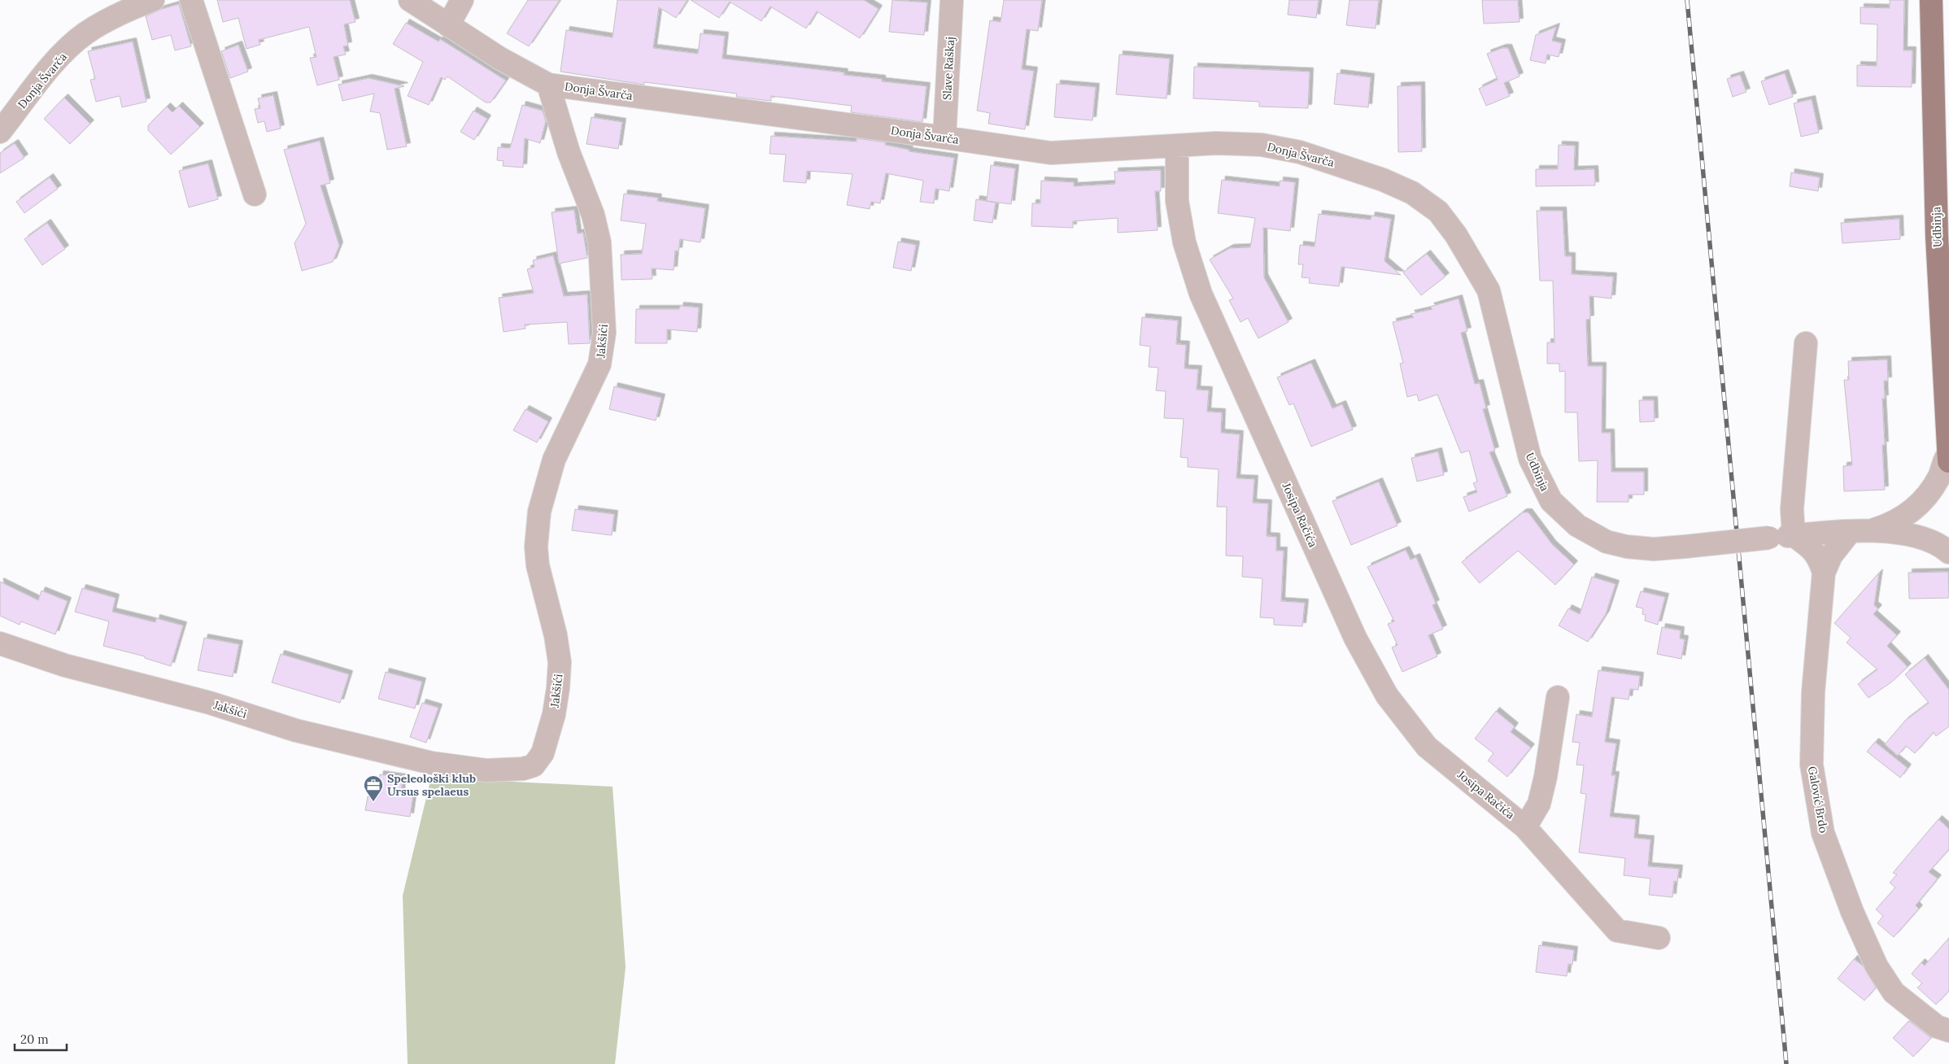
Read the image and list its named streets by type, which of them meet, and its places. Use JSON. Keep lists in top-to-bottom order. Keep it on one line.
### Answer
{"streets":{"main road":["Udbinja"],"street":["Slave Raškaj","Donja Švarča","Jakšići","Josipa Račića","Galović Brdo"]},"crossings":[["Slave Raškaj","Donja Švarča"],["Donja Švarča","Udbinja"],["Donja Švarča","Jakšići"],["Donja Švarča","Josipa Račića"],["Udbinja","Galović Brdo"]],"places":{"office":["Speleološki klub Ursus spelaeus"]},"scale_bar":"20 m"}
